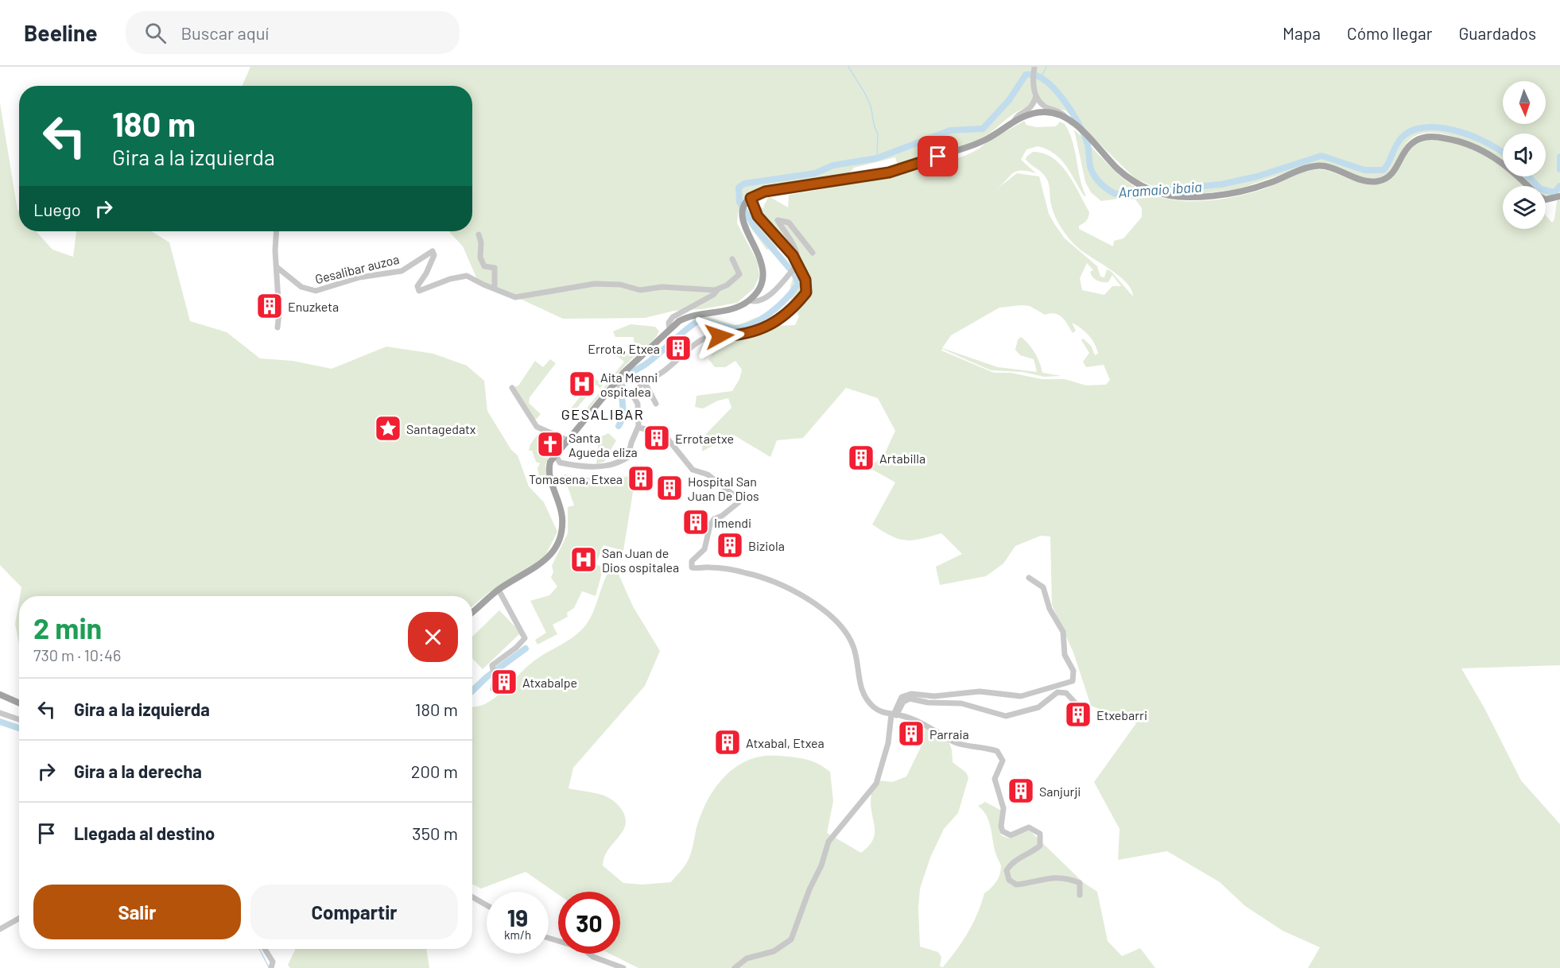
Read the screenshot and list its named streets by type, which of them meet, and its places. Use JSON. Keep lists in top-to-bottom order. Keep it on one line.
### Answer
{"streets":{"street":["Gesalibar auzoa"]},"districts":["GESALIBAR"],"water":["Aramaio ibaia"],"places":{"building":["Enuzketa","Errota, Etxea","Errotaetxe","Artabilla","Tomasena, Etxea","Hospital San Juan De Dios","Imendi","Biziola","Atxabalpe","Etxebarri","Parraia","Atxabal, Etxea","Sanjurji"],"hospital":["Aita Menni ospitalea","San Juan de Dios ospitalea"],"place":["Santagedatx"],"church":["Santa Agueda eliza"]},"north":"bottom","page":{"header":"Beeline","search":"Buscar aquí","nav":["Mapa","Cómo llegar","Guardados"],"turn":["180 m","Gira a la izquierda"],"then":"Luego","heading":["2 min","730 m · 10:46"],"list":[{"name":"Gira a la izquierda","value":"180 m"},{"name":"Gira a la derecha","value":"200 m"},{"name":"Llegada al destino","value":"350 m"}],"buttons":["Salir","Compartir"],"speed":"19 km/h","limit":"30"}}
